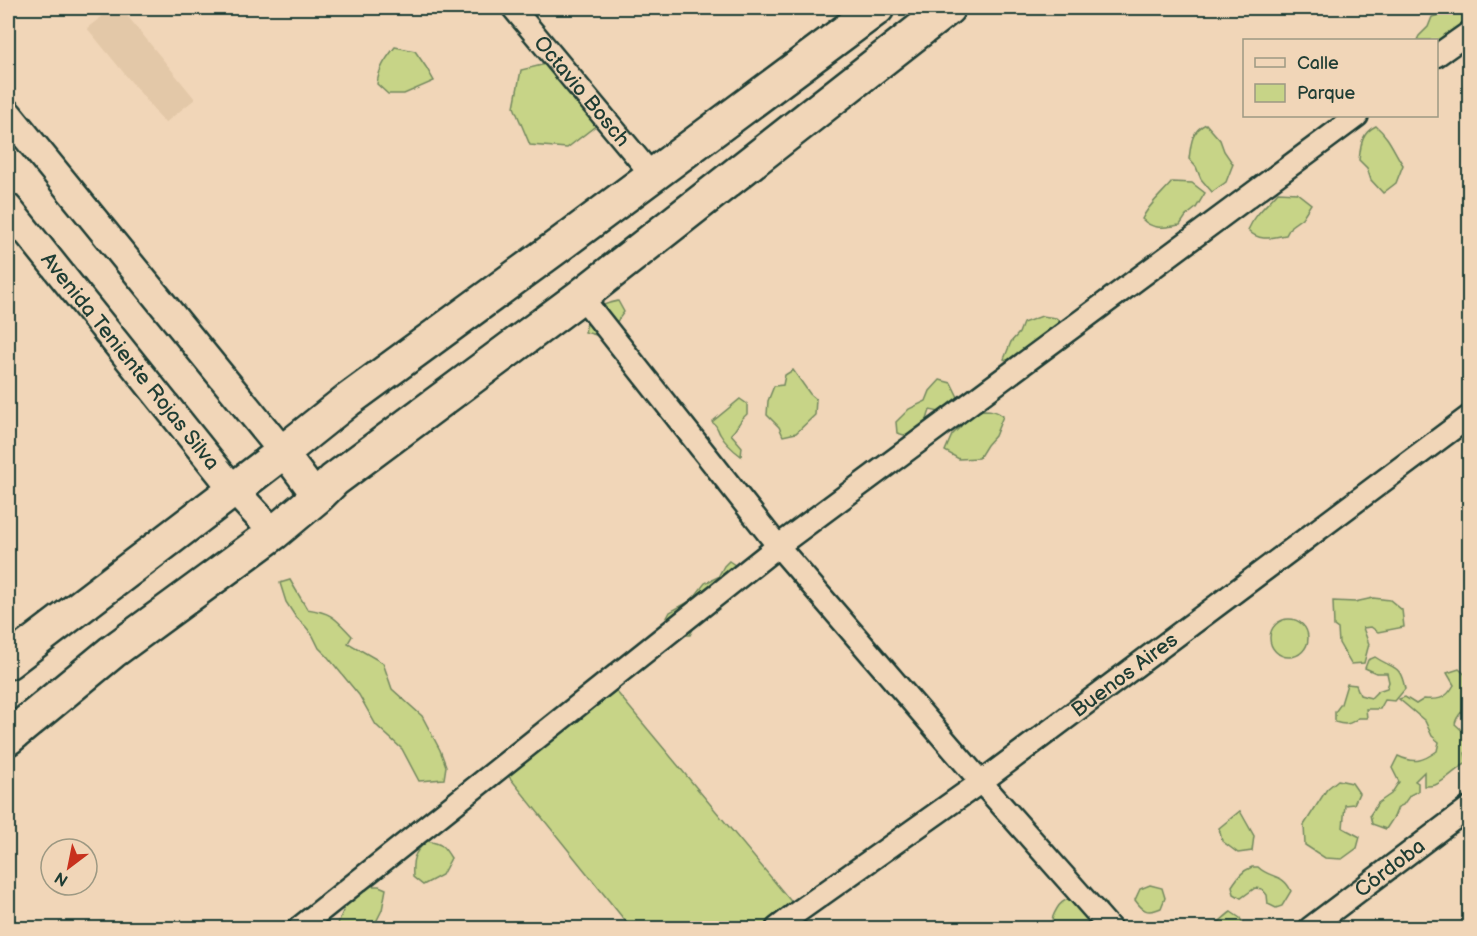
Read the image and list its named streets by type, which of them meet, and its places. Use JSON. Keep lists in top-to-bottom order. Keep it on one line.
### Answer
{"streets":{"street":["Octavio Bosch","Avenida Teniente Rojas Silva","Buenos Aires","Córdoba"]},"legend":["Calle","Parque"],"north":"bottom left"}
